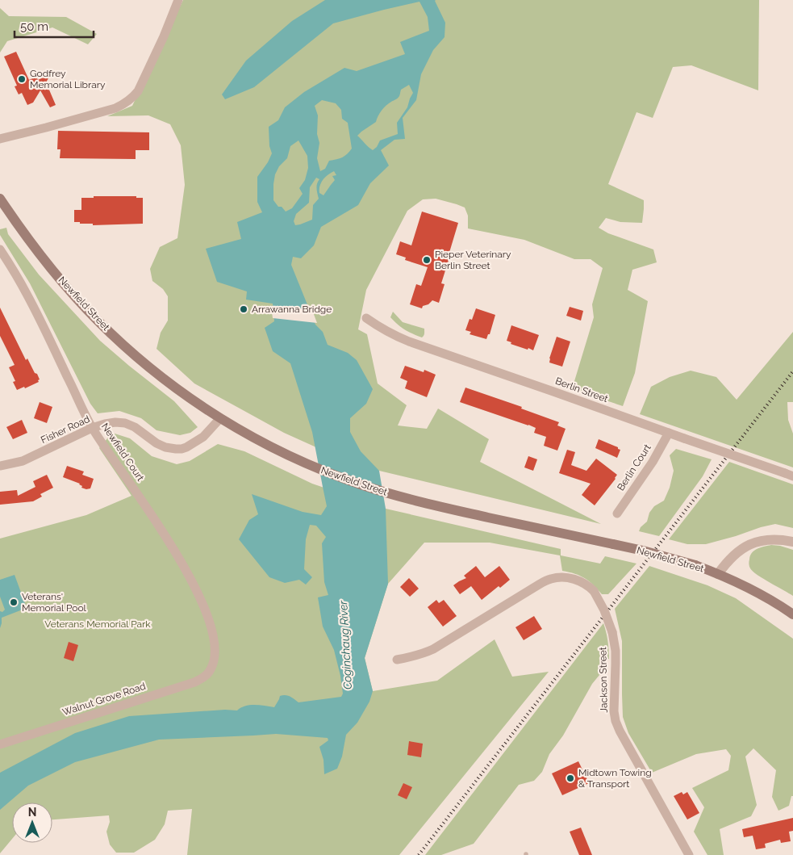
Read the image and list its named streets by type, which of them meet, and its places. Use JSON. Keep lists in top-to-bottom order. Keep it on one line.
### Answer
{"streets":{"main road":["Newfield Street"],"street":["Berlin Street","Fisher Road","Newfield Court","Berlin Court","Jackson Street","Walnut Grove Road"]},"crossings":[["Newfield Street","Fisher Road"],["Berlin Street","Berlin Court"],["Fisher Road","Newfield Court"],["Newfield Court","Walnut Grove Road"]],"water":["Coginchaug River"],"parks":["Veterans Memorial Park"],"places":["Godfrey Memorial Library","Pieper Veterinary Berlin Street","Arrawanna Bridge","Veterans' Memorial Pool","Midtown Towing & Transport"],"scale_bar":"50 m","north":"top"}
